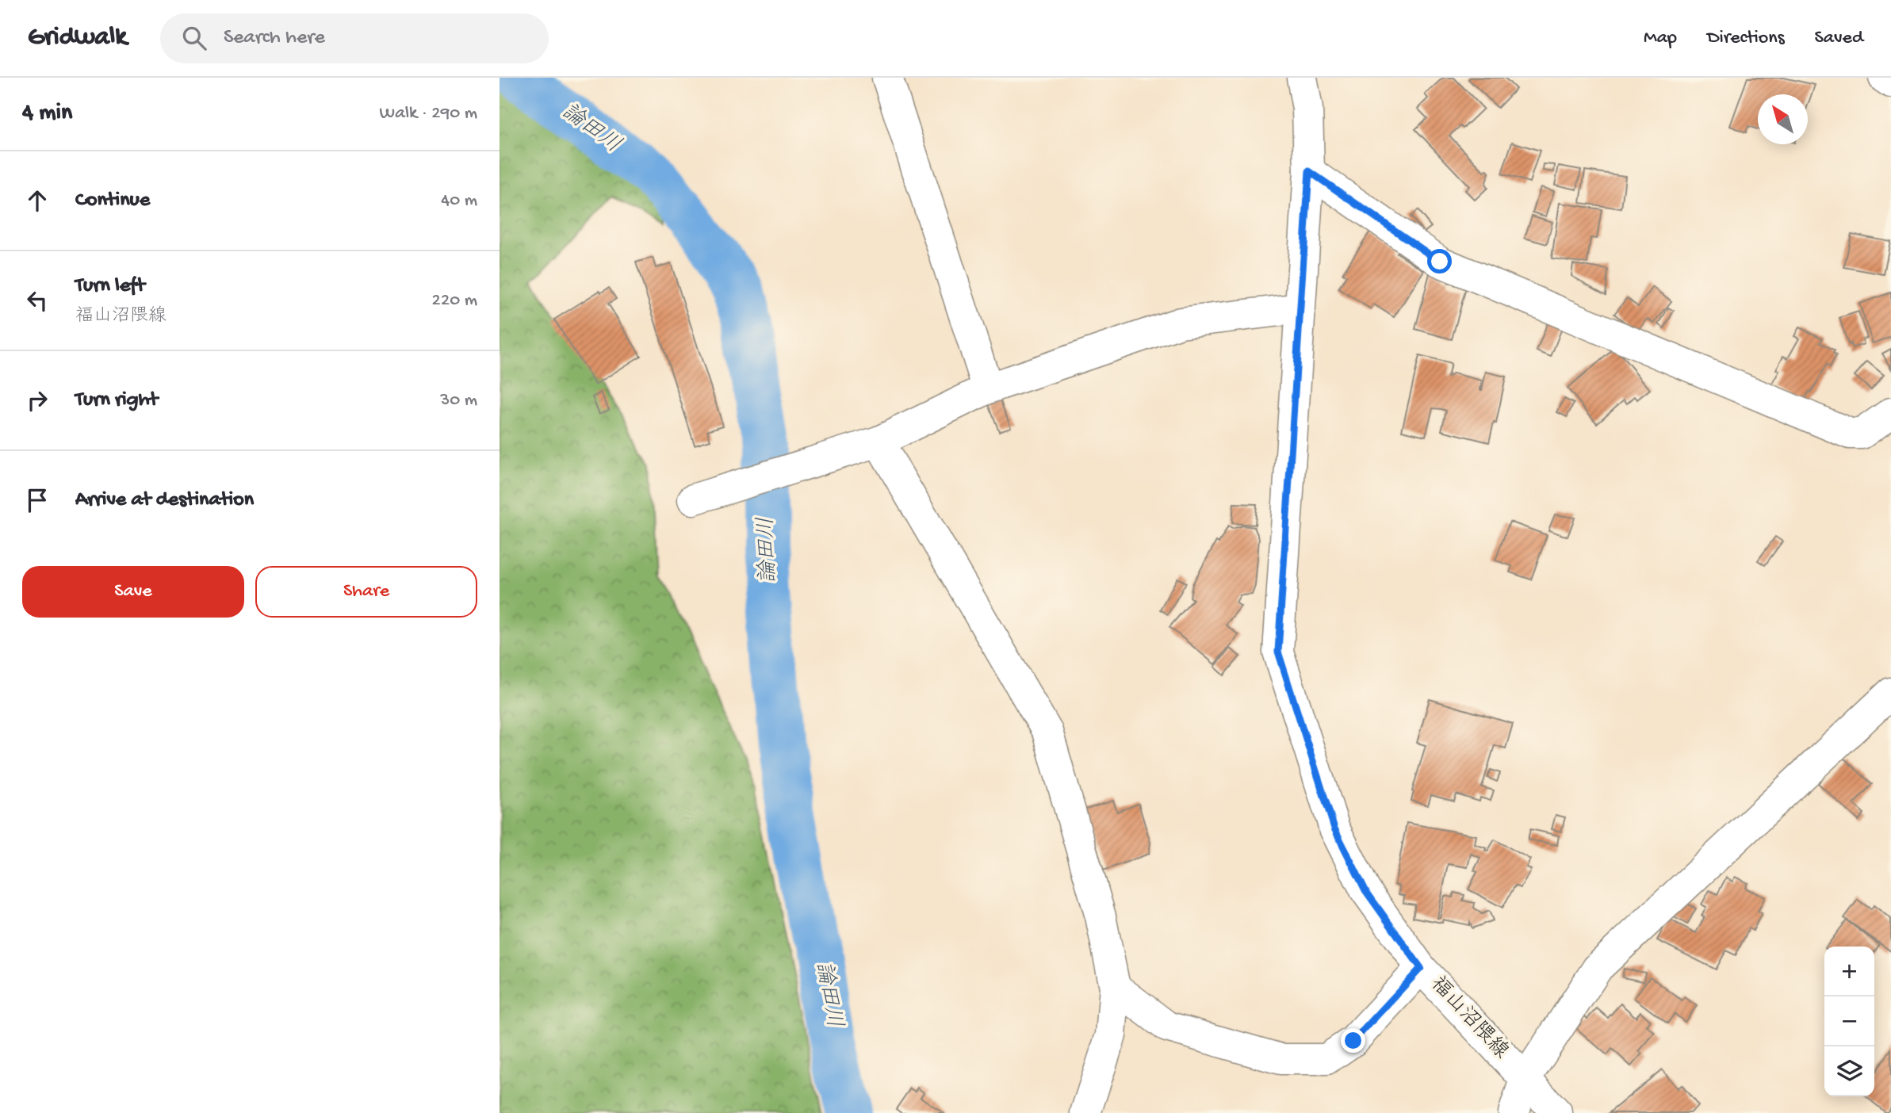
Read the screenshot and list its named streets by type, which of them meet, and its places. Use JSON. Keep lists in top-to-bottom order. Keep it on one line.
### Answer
{"streets":{"street":["福山沼隈線"]},"water":["論田川"],"north":"top left","page":{"header":"Gridwalk","search":"Search here","nav":["Map","Directions","Saved"],"heading":["4 min","Walk · 290 m"],"list":[["Continue","40 m"],["Turn left","福山沼隈線","220 m"],["Turn right","30 m"],"Arrive at destination"],"buttons":["Save","Share"],"map_buttons":["+","−"]}}
